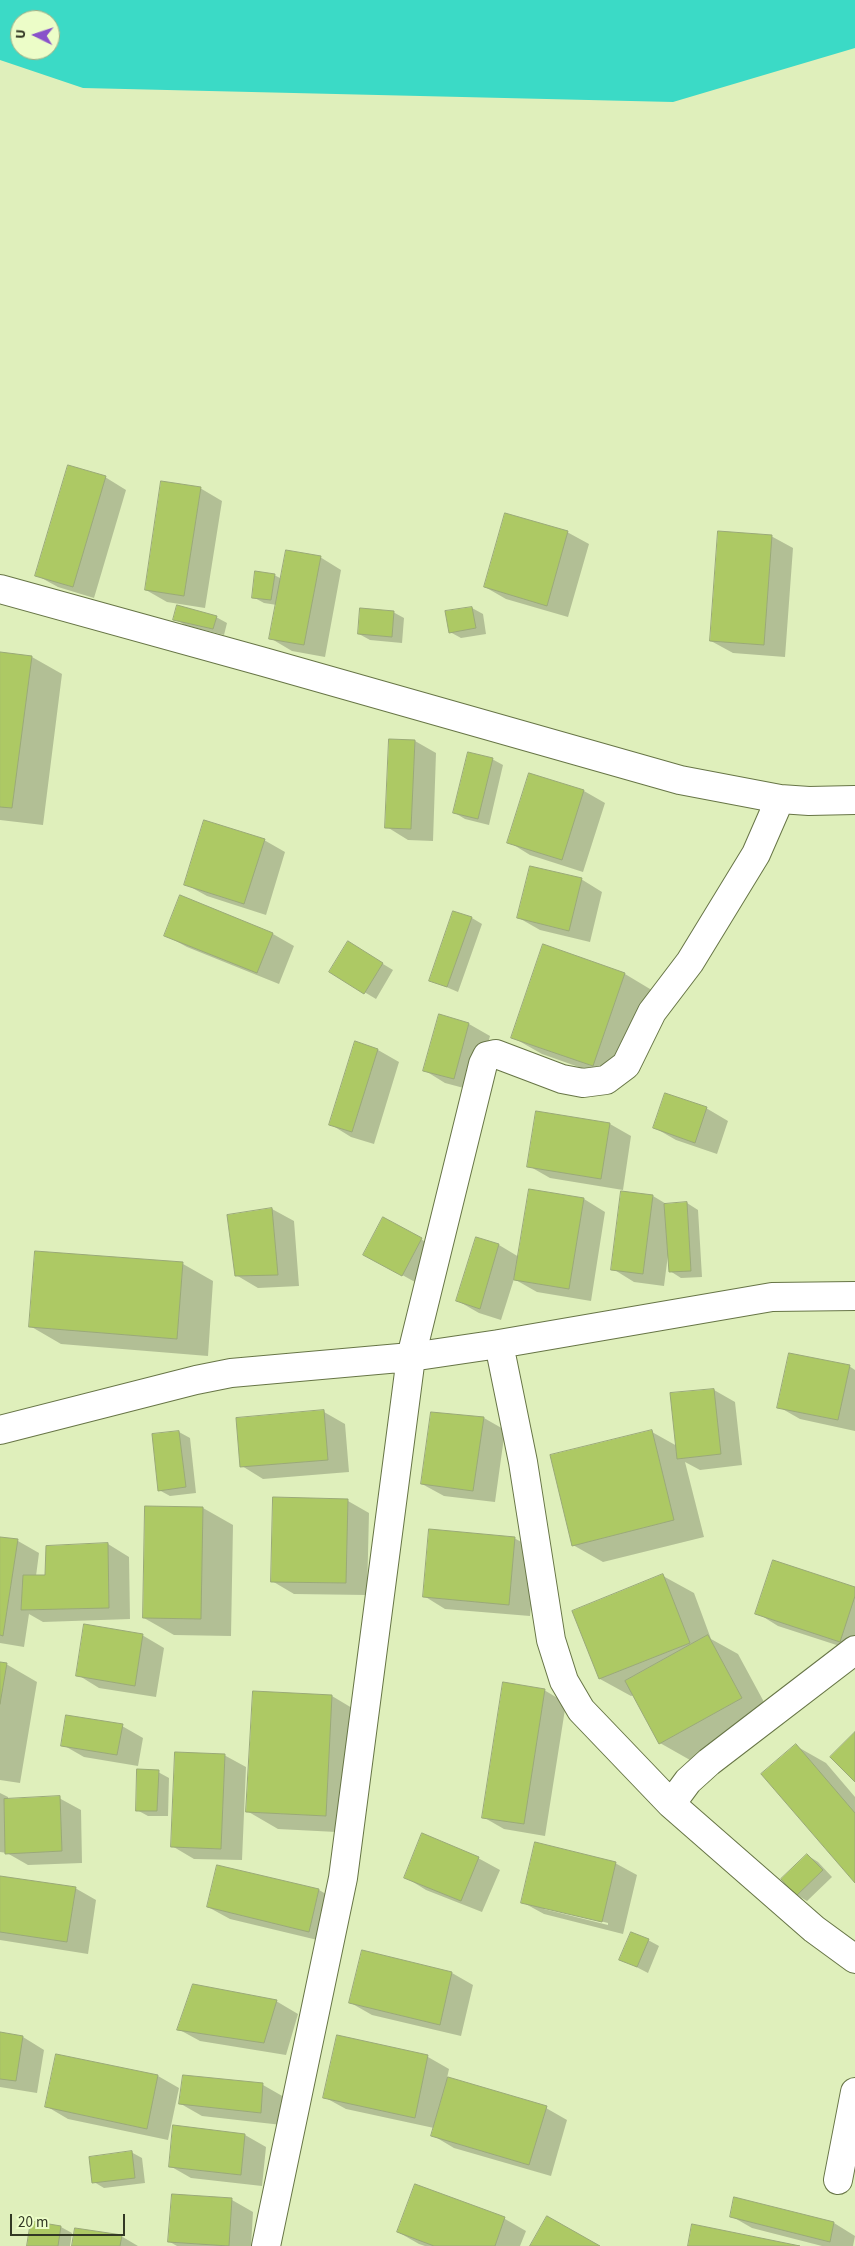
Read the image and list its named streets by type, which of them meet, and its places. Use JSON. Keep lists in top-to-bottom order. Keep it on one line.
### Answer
{"scale_bar":"20 m","north":"left"}
